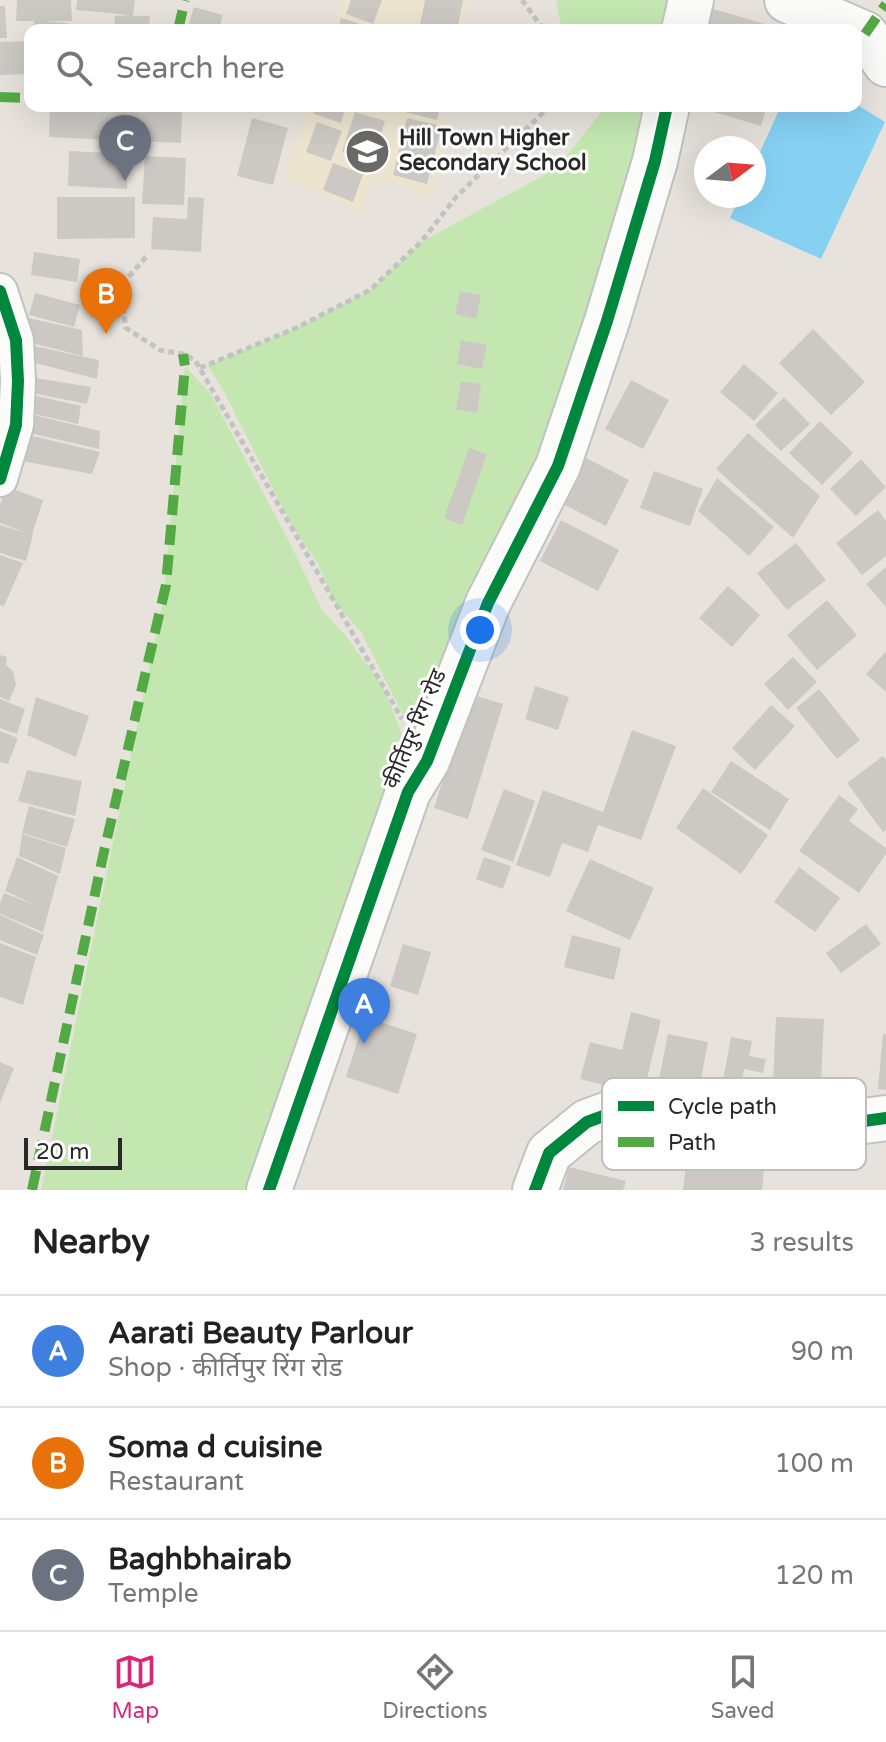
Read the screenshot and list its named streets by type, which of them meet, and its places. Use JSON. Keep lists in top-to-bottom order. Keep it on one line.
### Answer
{"streets":{"street":["कीर्तिपुर रिंग रोड"]},"places":{"school or university":["Hill Town Higher Secondary School"]},"legend":["Cycle path","Path"],"scale_bar":"20 m","north":"right","page":{"search":"Search here","pins":["C","B","A"],"scale":"20 m","heading":["Nearby","3 results"],"list":[{"mark":"A","name":"Aarati Beauty Parlour","note":"Shop · कीर्तिपुर रिंग रोड","value":"90 m"},{"mark":"B","name":"Soma d cuisine","note":"Restaurant","value":"100 m"},{"mark":"C","name":"Baghbhairab","note":"Temple","value":"120 m"}],"nav":["Map","Directions","Saved"]}}
